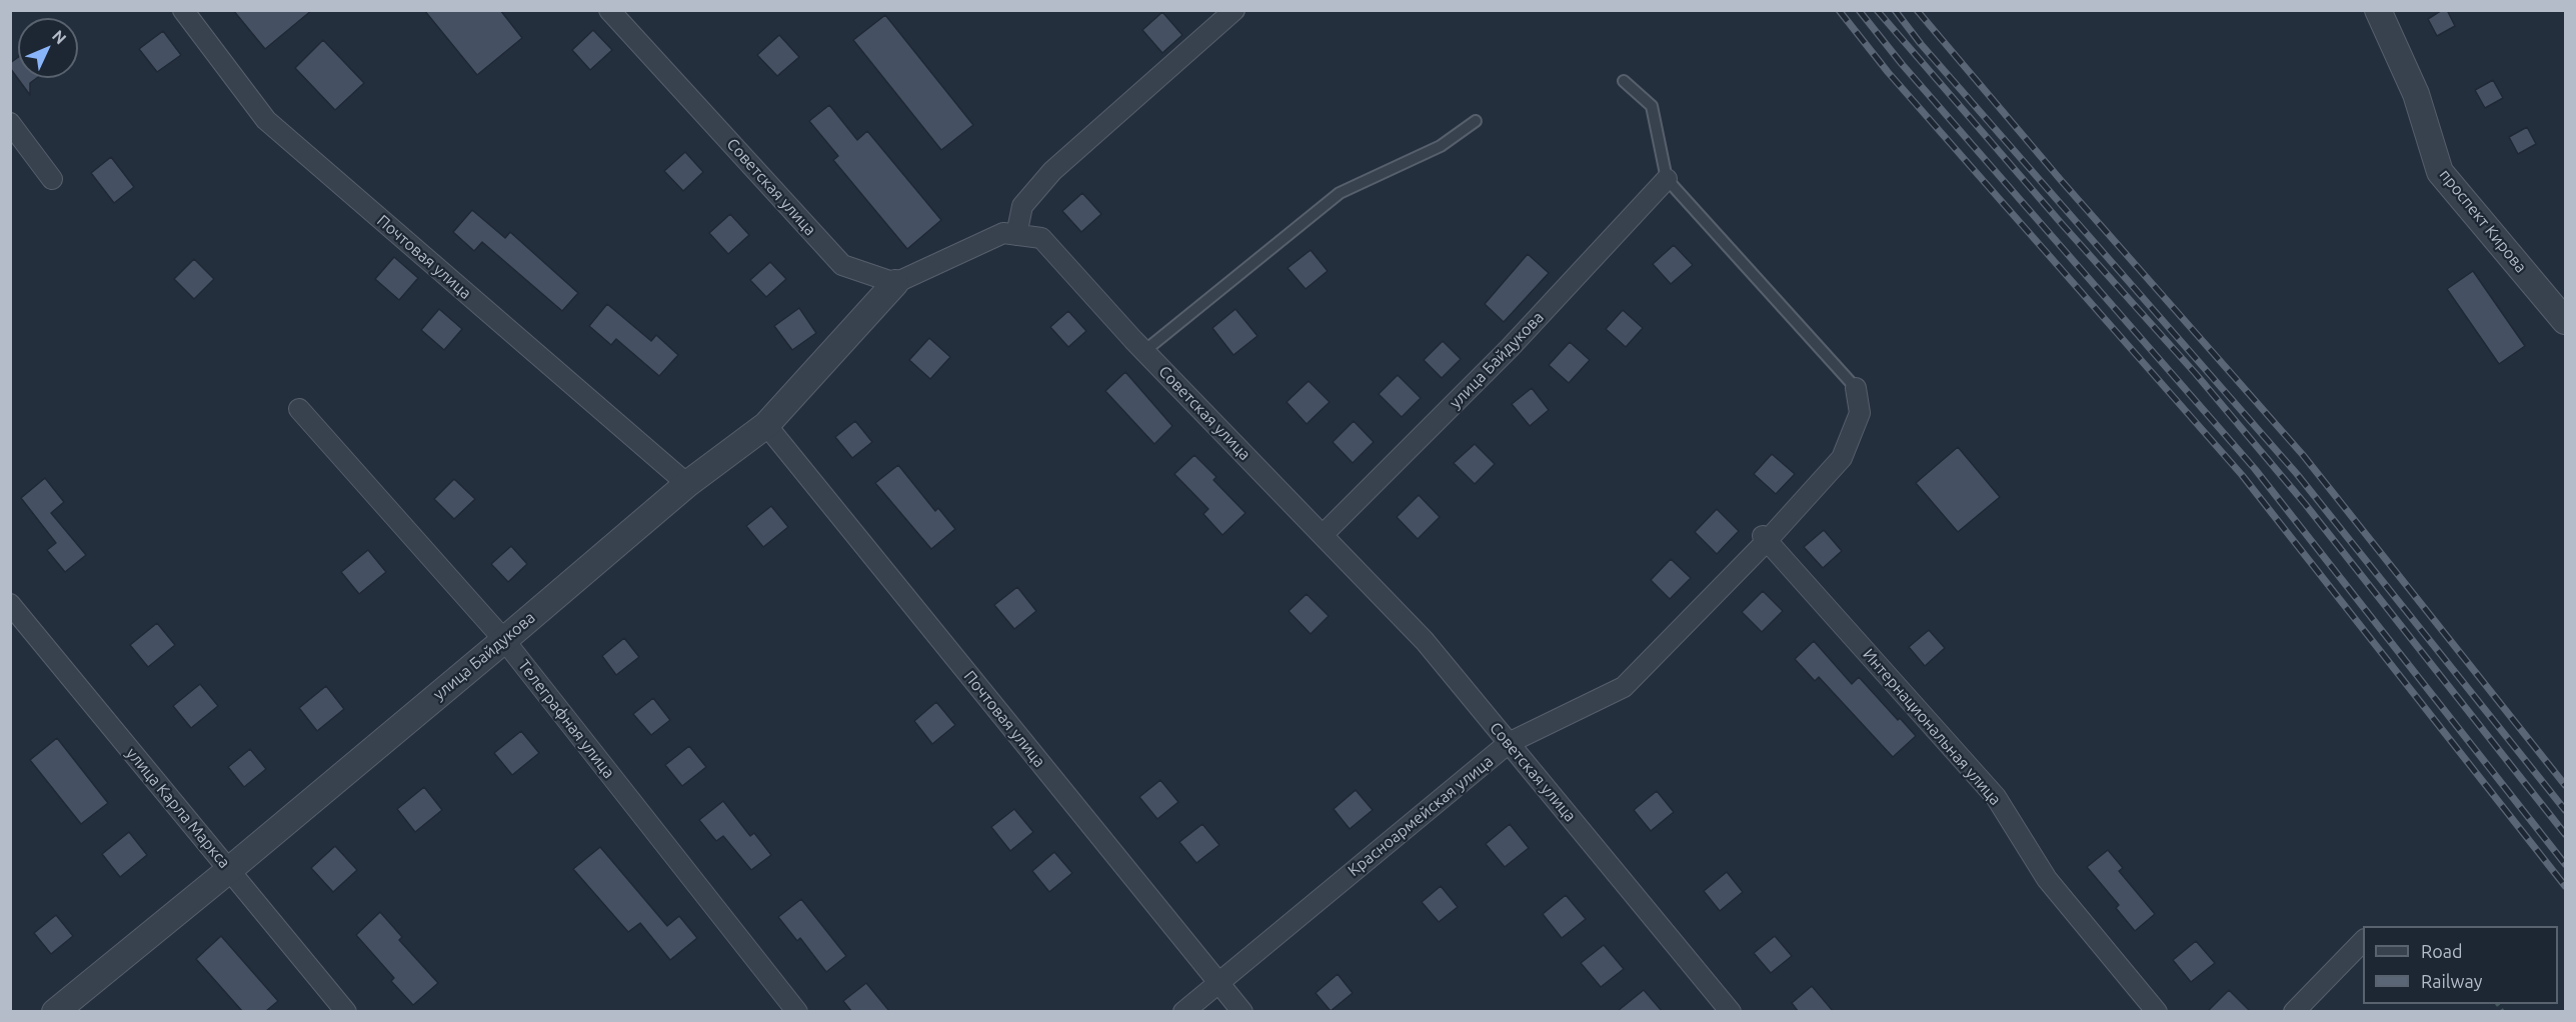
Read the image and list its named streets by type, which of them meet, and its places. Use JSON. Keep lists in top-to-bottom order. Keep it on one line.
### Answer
{"streets":{"street":["Советская улица","проспект Кирова","Почтовая улица","улица Байдукова","Телеграфная улица","Интернациональная улица","улица Карла Маркса","Красноармейская улица"]},"crossings":[["Советская улица","улица Байдукова"],["Советская улица","Красноармейская улица"],["Почтовая улица","улица Байдукова"],["Почтовая улица","Красноармейская улица"],["улица Байдукова","Телеграфная улица"],["улица Байдукова","улица Карла Маркса"],["Интернациональная улица","Красноармейская улица"]],"legend":["Road","Railway"],"north":"top right"}
